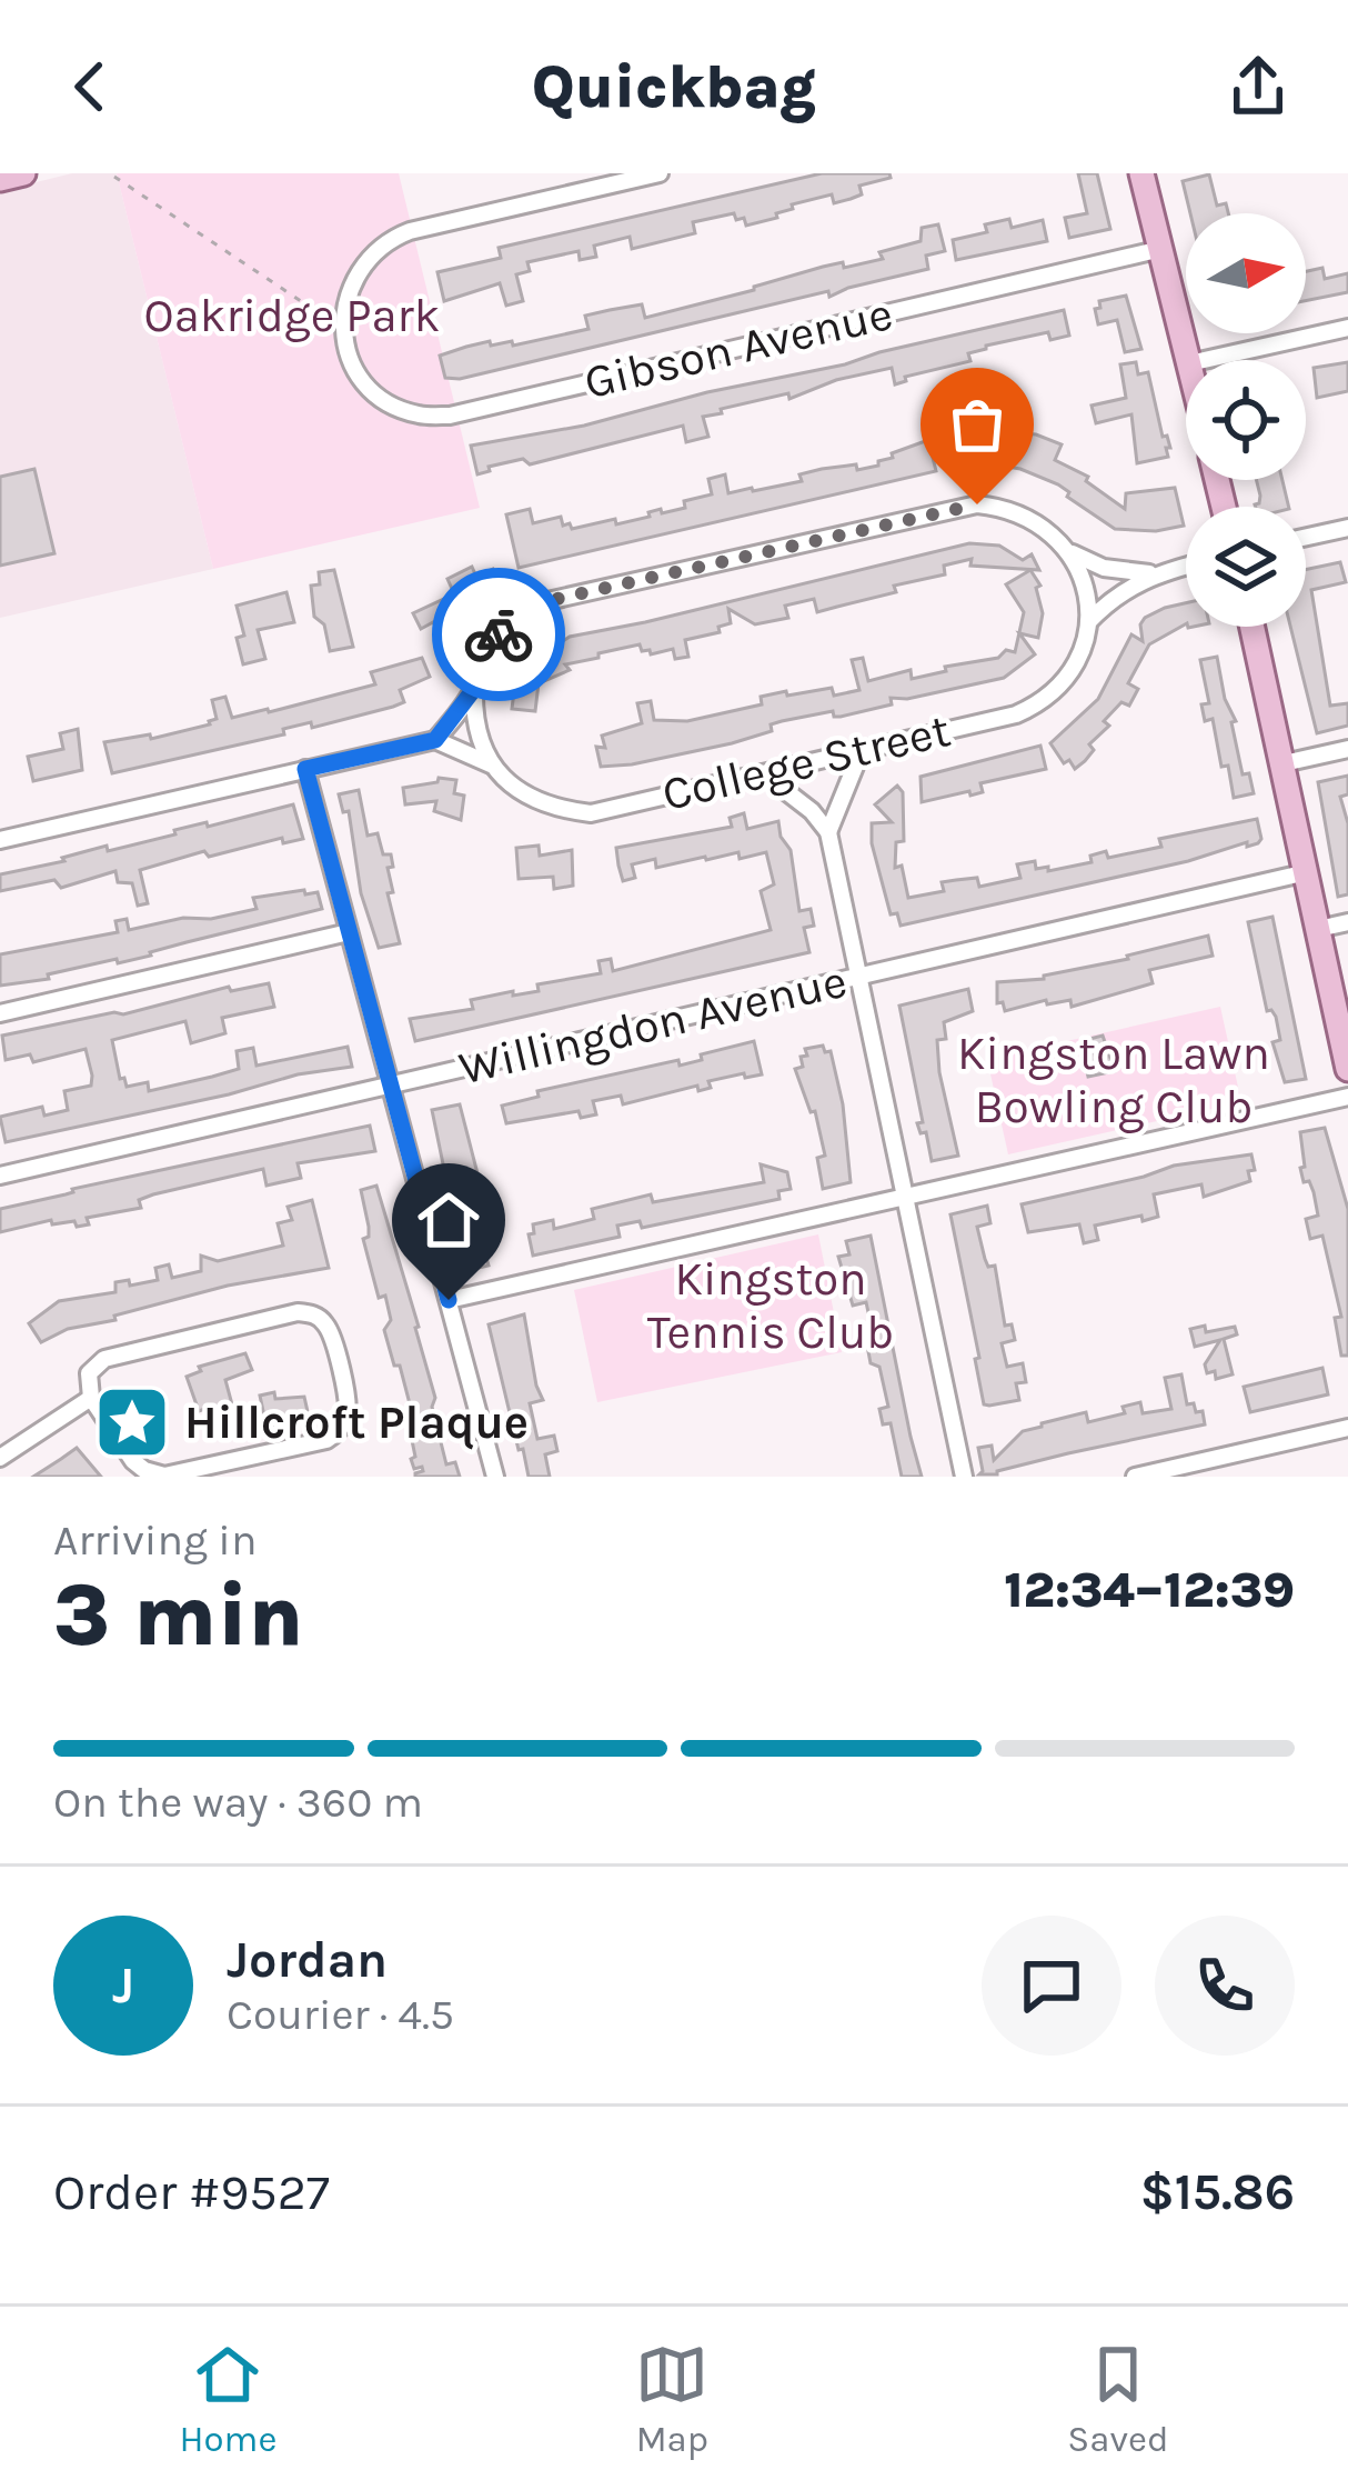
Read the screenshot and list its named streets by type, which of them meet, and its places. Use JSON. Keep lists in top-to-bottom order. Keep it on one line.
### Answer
{"streets":{"street":["Gibson Avenue","College Street","Willingdon Avenue"]},"parks":["Oakridge Park","Kingston Lawn Bowling Club","Kingston Tennis Club"],"places":{"place":["Hillcroft Plaque"]},"north":"right","page":{"header":"Quickbag","heading":["3 min","Arriving in","12:34–12:39"],"panel":["Jordan","Courier · 4.5","Order #9527","$15.86"],"bar":"On the way · 360 m","round":"J","tabs":["Home","Map","Saved"]}}
